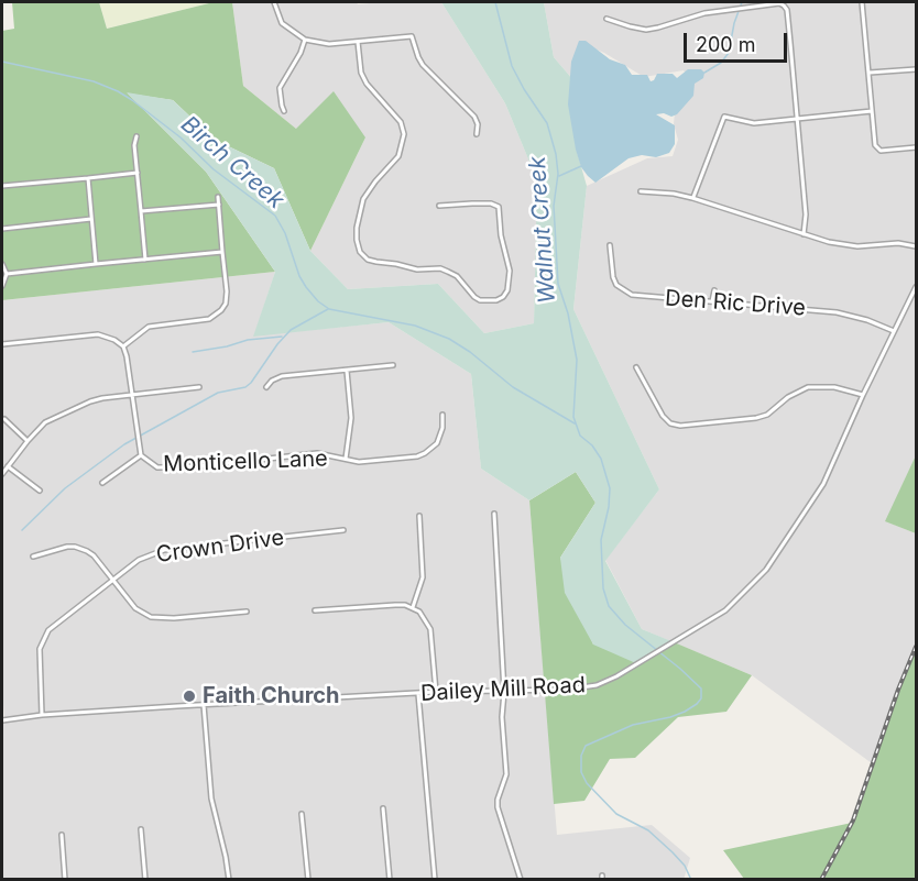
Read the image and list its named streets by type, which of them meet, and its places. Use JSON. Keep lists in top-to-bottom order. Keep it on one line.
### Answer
{"streets":{"street":["Den Ric Drive","Monticello Lane","Crown Drive","Dailey Mill Road"]},"crossings":[["Den Ric Drive","Dailey Mill Road"],["Crown Drive","Dailey Mill Road"]],"water":["Birch Creek","Walnut Creek"],"places":["Faith Church"],"scale_bar":"200 m"}
